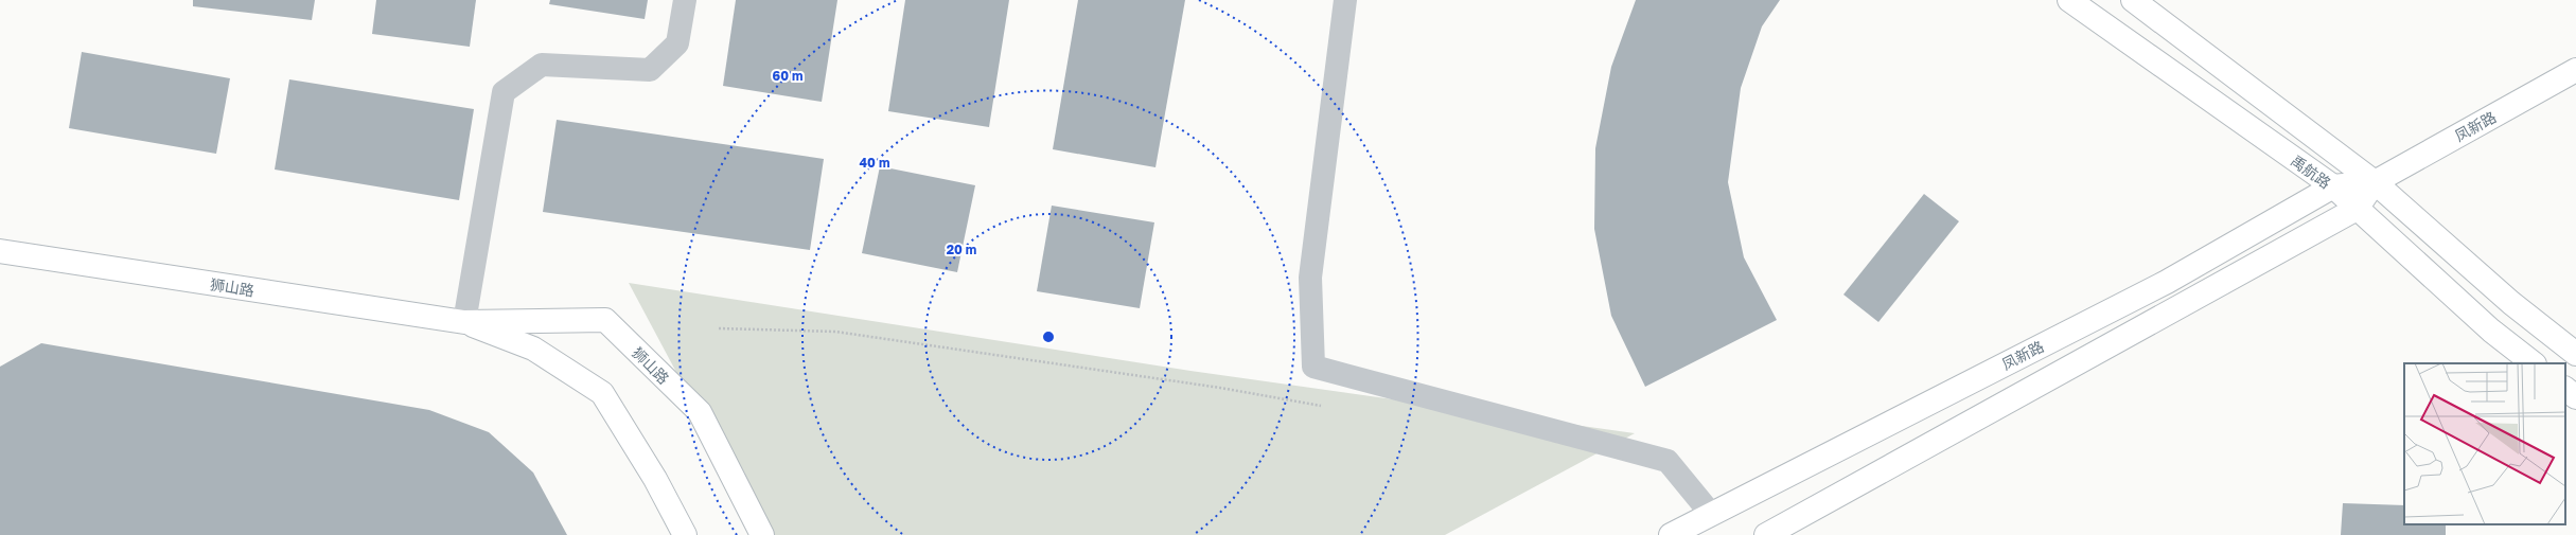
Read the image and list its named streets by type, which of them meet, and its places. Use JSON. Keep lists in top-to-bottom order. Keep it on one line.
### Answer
{"streets":{"main road":["凤新路","禹航路","狮山路"]},"crossings":[["凤新路","禹航路"]],"rings":["60 m","40 m","20 m"]}
